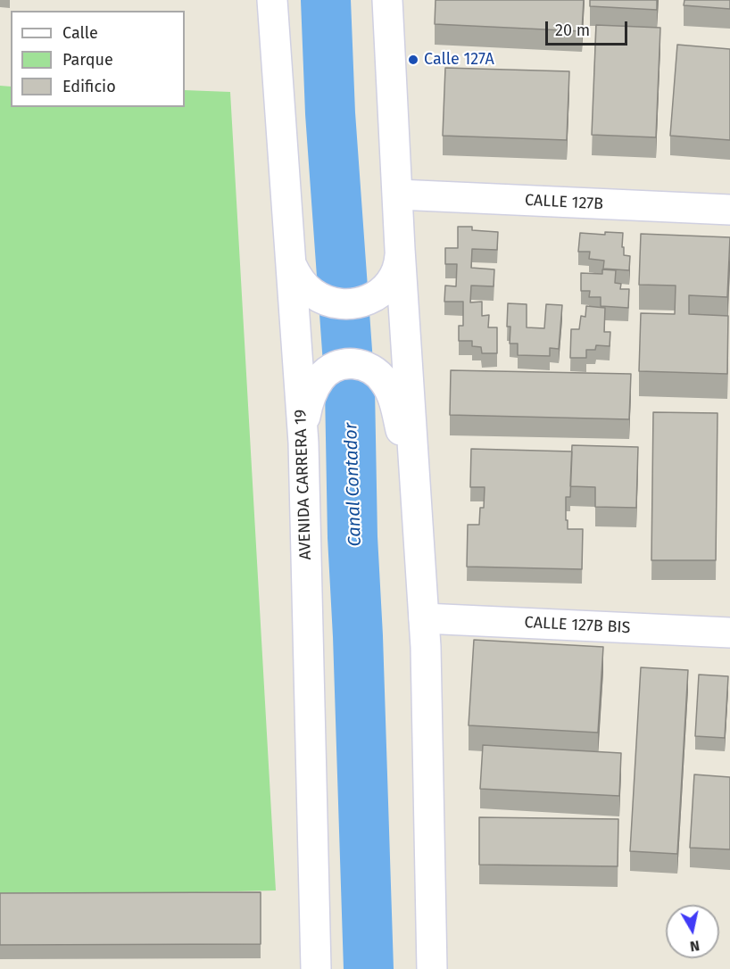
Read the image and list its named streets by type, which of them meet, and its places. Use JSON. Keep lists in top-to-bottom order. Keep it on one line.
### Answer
{"streets":{"main road":["CALLE 127B","AVENIDA CARRERA 19","CALLE 127B BIS"]},"water":["Canal Contador"],"places":["Calle 127A"],"legend":["Calle","Parque","Edificio"],"scale_bar":"20 m","north":"bottom"}
